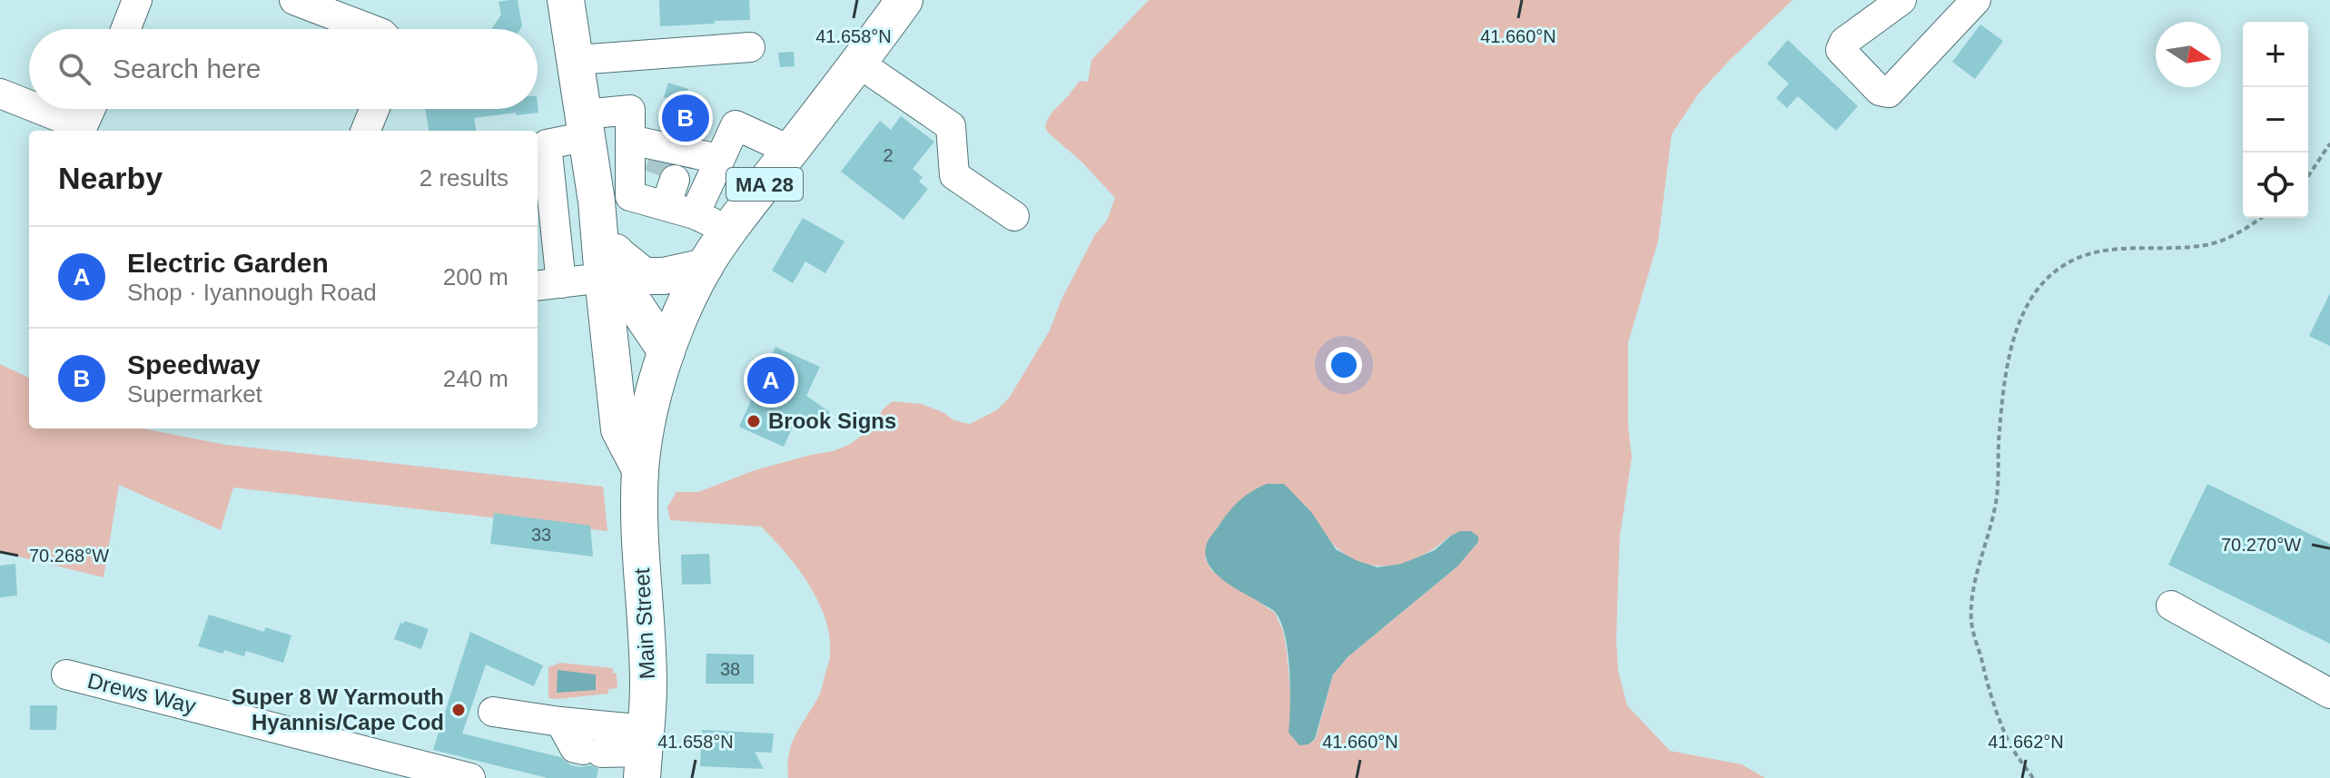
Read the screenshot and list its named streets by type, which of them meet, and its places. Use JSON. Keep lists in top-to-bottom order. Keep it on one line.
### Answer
{"streets":{"main road":["MA 28","Main Street"],"street":["Drews Way"]},"crossings":[["MA 28","Main Street"]],"places":["Brook Signs","Super 8 W Yarmouth Hyannis/Cape Cod"],"house_numbers":["2","33","38"],"north":"right","page":{"map_buttons":["+","−"],"search":"Search here","pins":["B","A"],"heading":["Nearby","2 results"],"list":[{"mark":"A","name":"Electric Garden","note":"Shop · Iyannough Road","value":"200 m"},{"mark":"B","name":"Speedway","note":"Supermarket","value":"240 m"}]},"coordinates":["41.658°N","41.660°N","70.270°W","70.268°W","41.662°N"]}
